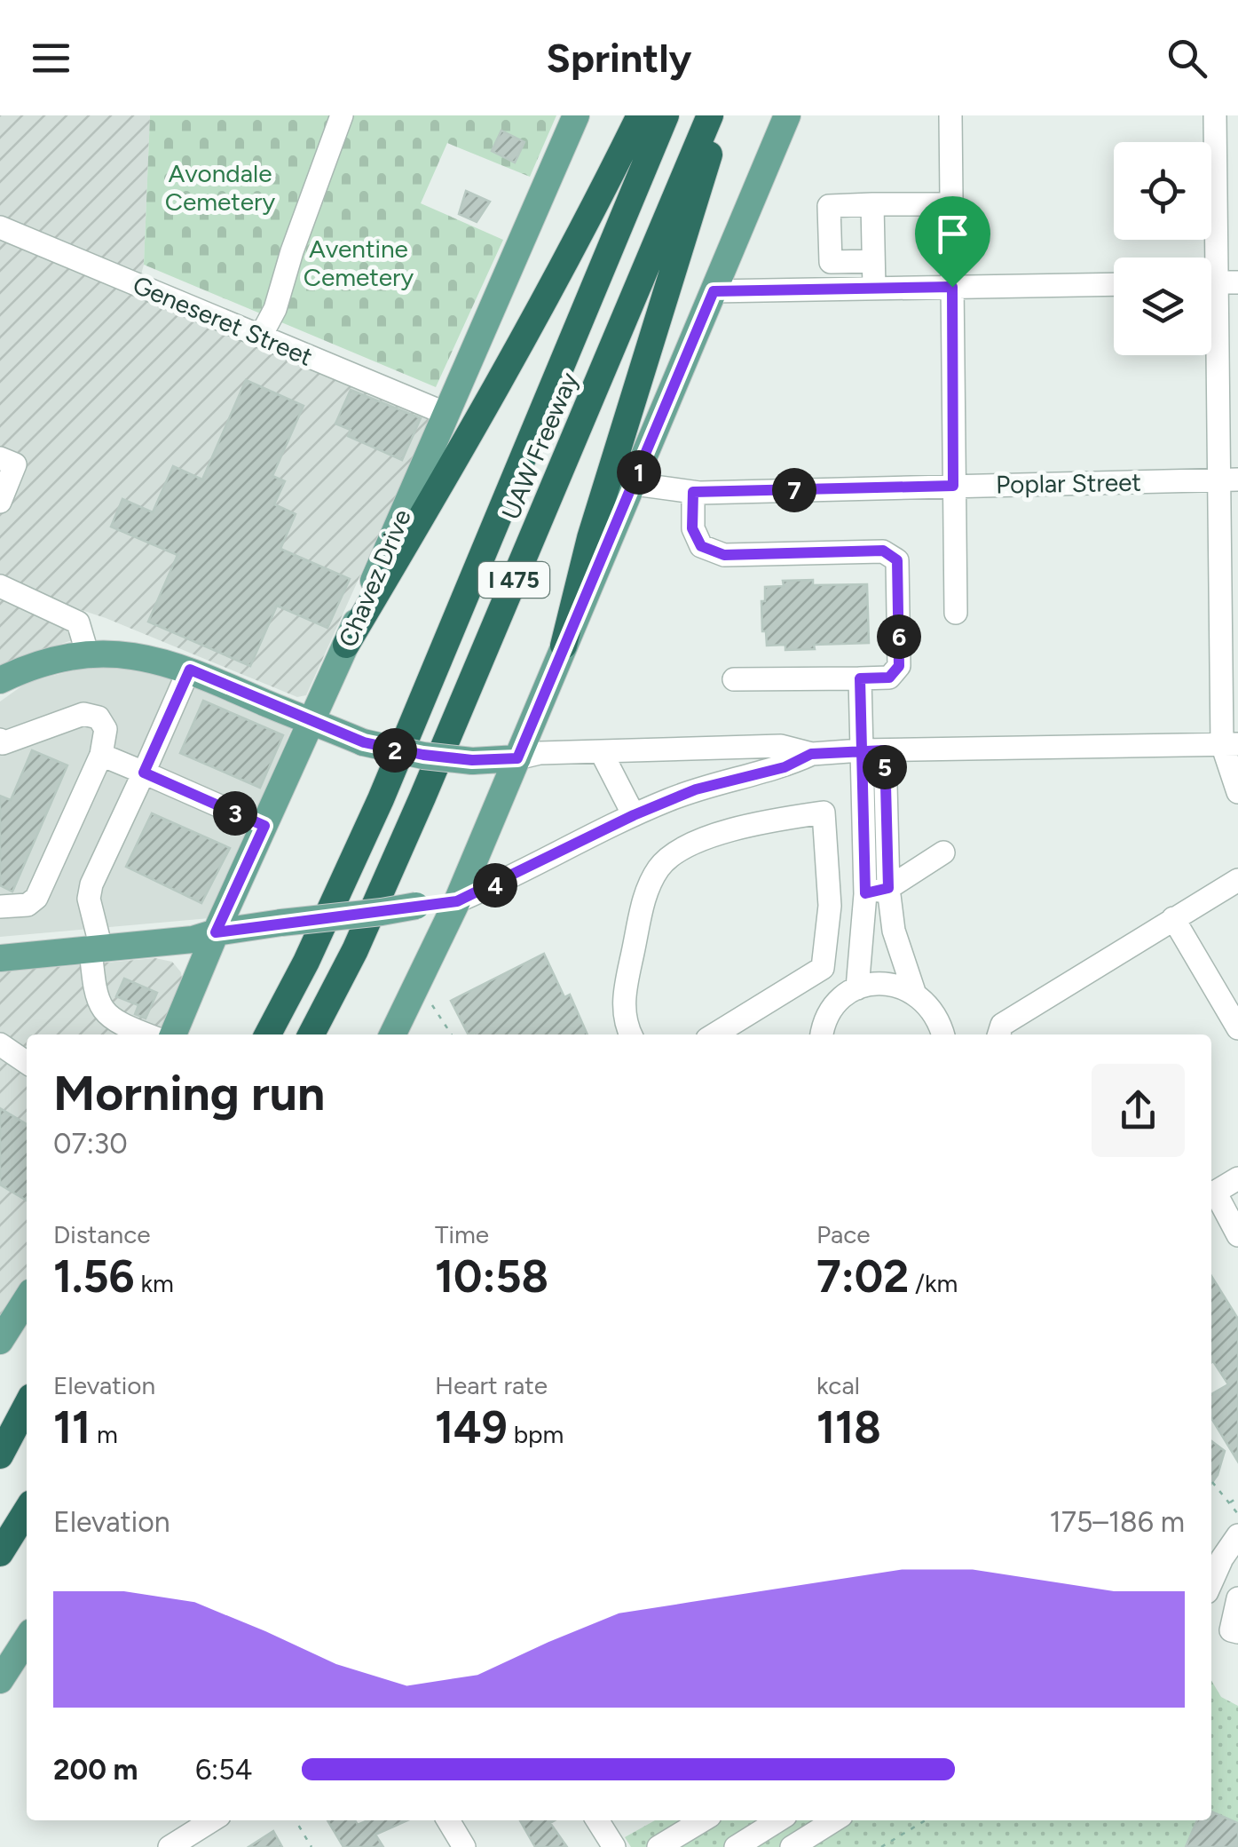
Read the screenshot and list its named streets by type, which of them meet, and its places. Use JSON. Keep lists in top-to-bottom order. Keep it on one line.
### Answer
{"streets":{"highway":["UAW Freeway","I 475"],"main road":["Chavez Drive"],"street":["Geneseret Street","Poplar Street"]},"crossings":[["Geneseret Street","Chavez Drive"]],"parks":["Avondale Cemetery","Aventine Cemetery"],"page":{"header":"Sprintly","pins":["1","7","6","2","5","3","4"],"heading":["Morning run","07:30"],"stats":[["Distance","1.56 km"],["Time","10:58"],["Pace","7:02 /km"],["Elevation","11 m"],["Heart rate","149 bpm"],["kcal","118"]],"chart":["Elevation","175–186 m"],"list":[{"name":"200 m","note":"6:54"}]}}
